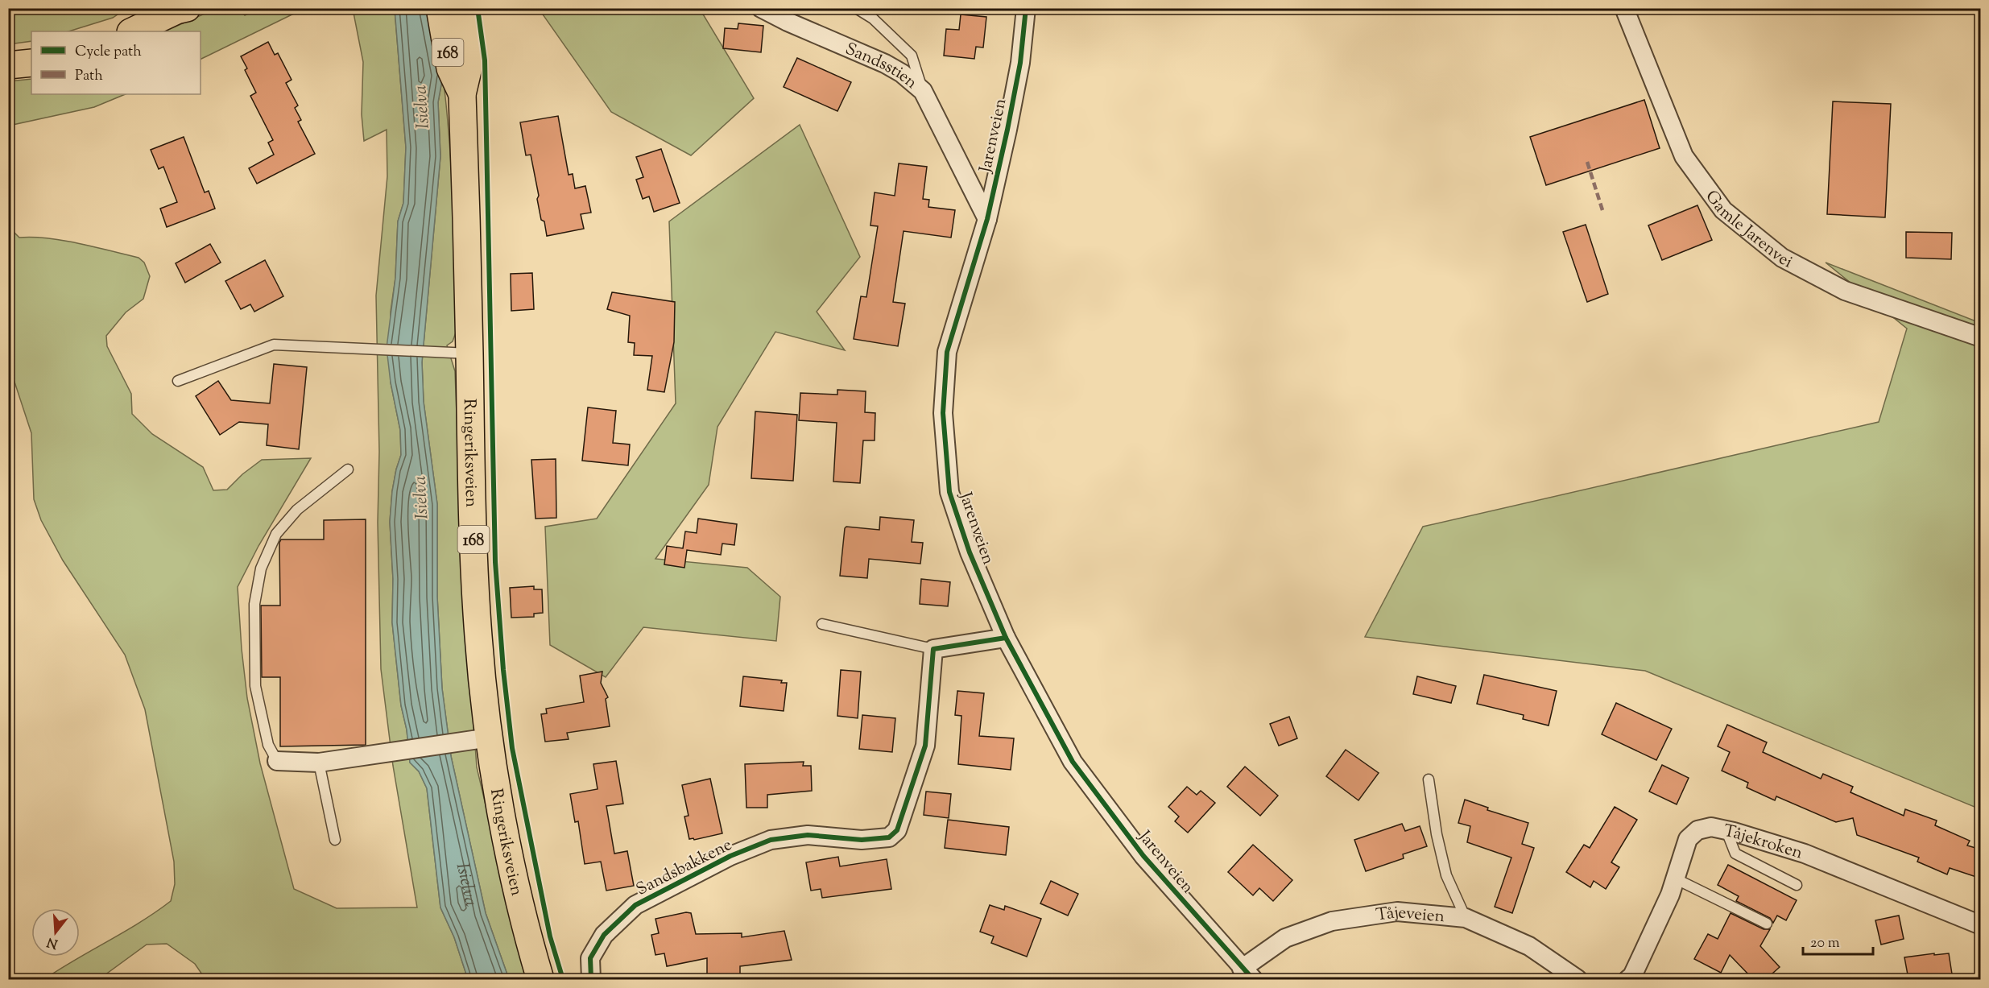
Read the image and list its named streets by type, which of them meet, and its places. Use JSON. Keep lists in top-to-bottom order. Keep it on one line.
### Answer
{"streets":{"main road":["168","Ringeriksveien"],"street":["Sandsstien","Jarenveien","Gamle Jarenvei","Tåjekroken","Sandsbakkene","Tåjeveien"]},"crossings":[["Sandsstien","Jarenveien"],["Jarenveien","Tåjeveien"]],"water":["Isielva"],"legend":["Cycle path","Path"],"scale_bar":"20 m","north":"bottom"}
